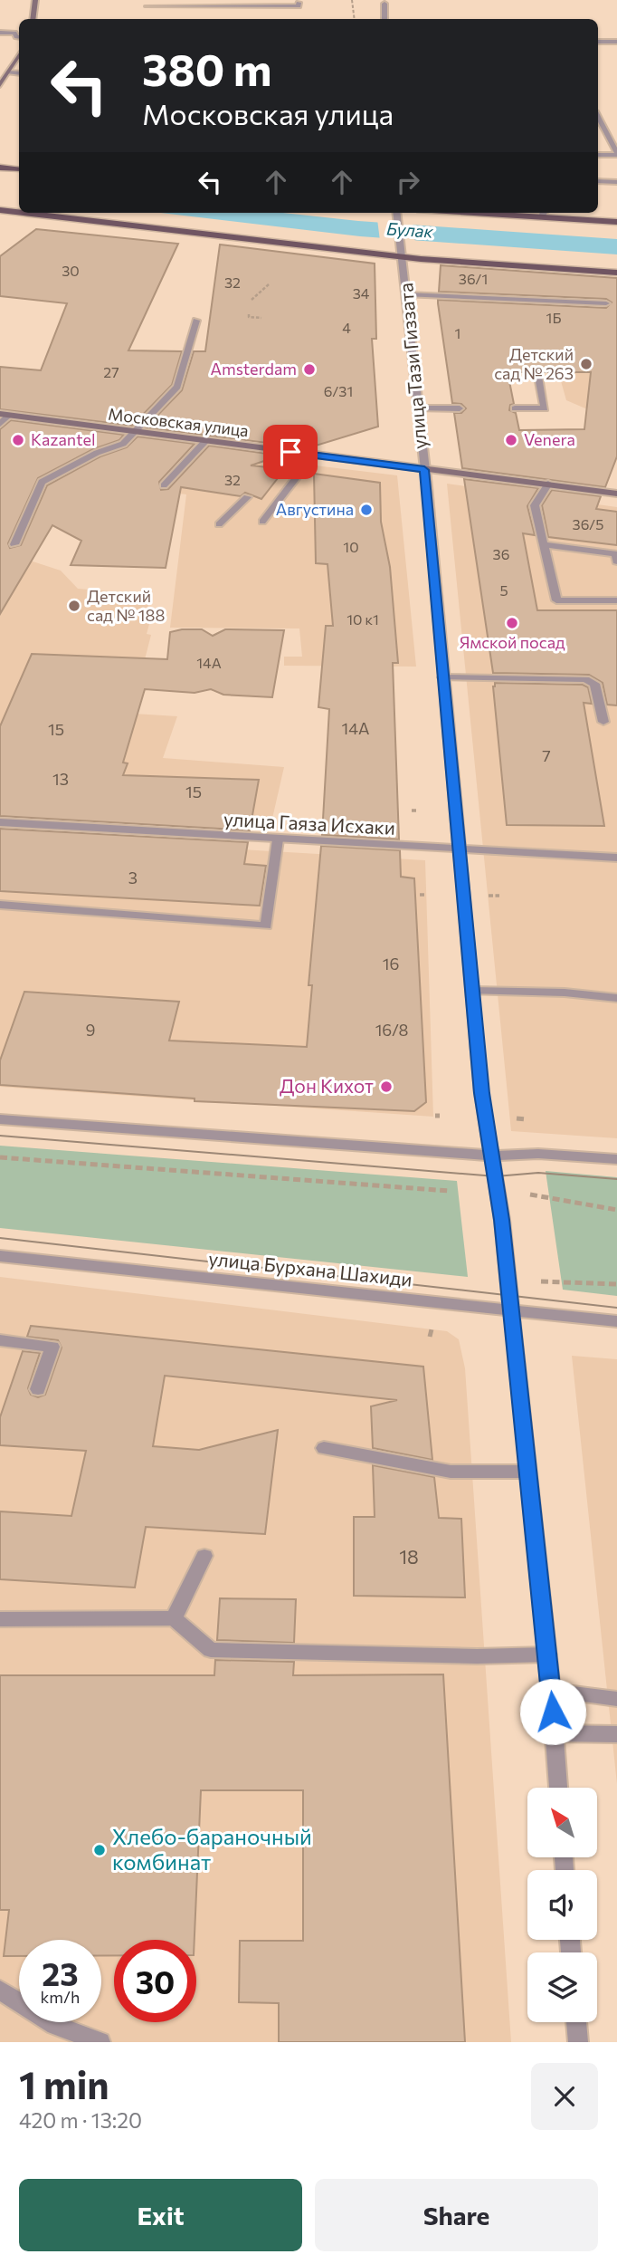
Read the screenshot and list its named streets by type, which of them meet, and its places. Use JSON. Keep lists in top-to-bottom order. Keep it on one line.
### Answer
{"streets":{"street":["улица Тази Гиззата","Московская улица","улица Гаяза Исхаки","улица Бурхана Шахиди"]},"crossings":[["улица Тази Гиззата","Московская улица"],["улица Тази Гиззата","улица Гаяза Исхаки"],["улица Тази Гиззата","улица Бурхана Шахиди"]],"water":["Булак"],"places":["Детский сад № 263","Amsterdam","Kazantel","Venera","Августина","Детский сад № 188","Ямской посад","Дон Кихот","Хлебо-бараночный комбинат"],"house_numbers":["30","36/1","32","34","1Б","4","1","27","6/31","32","36/5","10","36","5","10 к1","14А","14А","15","7","13","15","3","16","9","16/8","18"],"north":"top left","page":{"turn":["380 m","Московская улица"],"speed":"23 km/h","limit":"30","heading":["1 min","420 m · 13:20"],"buttons":["Exit","Share"]}}
